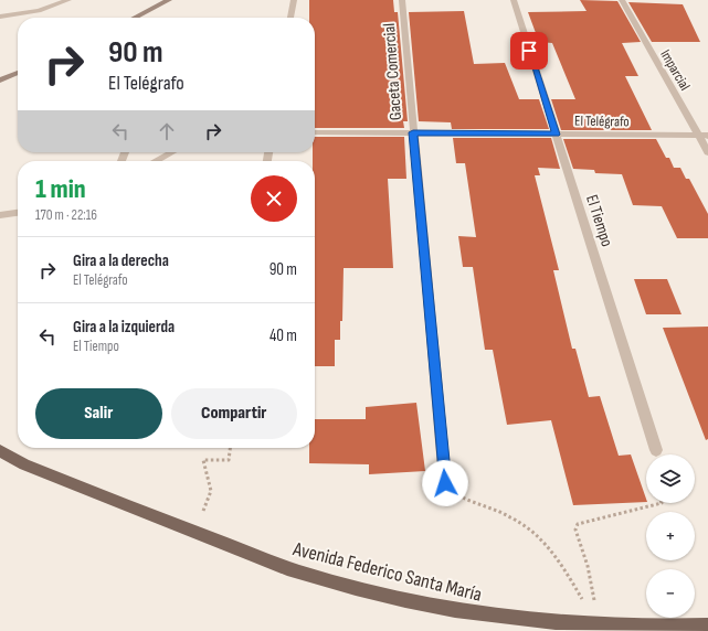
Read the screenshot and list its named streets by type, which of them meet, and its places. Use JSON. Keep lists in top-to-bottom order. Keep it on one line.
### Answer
{"streets":{"main road":["Avenida Federico Santa María"],"street":["Imparcial","Gaceta Comercial","El Telégrafo","El Tiempo"]},"crossings":[["Imparcial","El Telégrafo"],["Gaceta Comercial","El Telégrafo"],["El Telégrafo","El Tiempo"]],"page":{"turn":["90 m","El Telégrafo"],"heading":["1 min","170 m · 22:16"],"list":[{"name":"Gira a la derecha","note":"El Telégrafo","value":"90 m"},{"name":"Gira a la izquierda","note":"El Tiempo","value":"40 m"}],"buttons":["Salir","Compartir"],"map_buttons":["+","−"]}}
